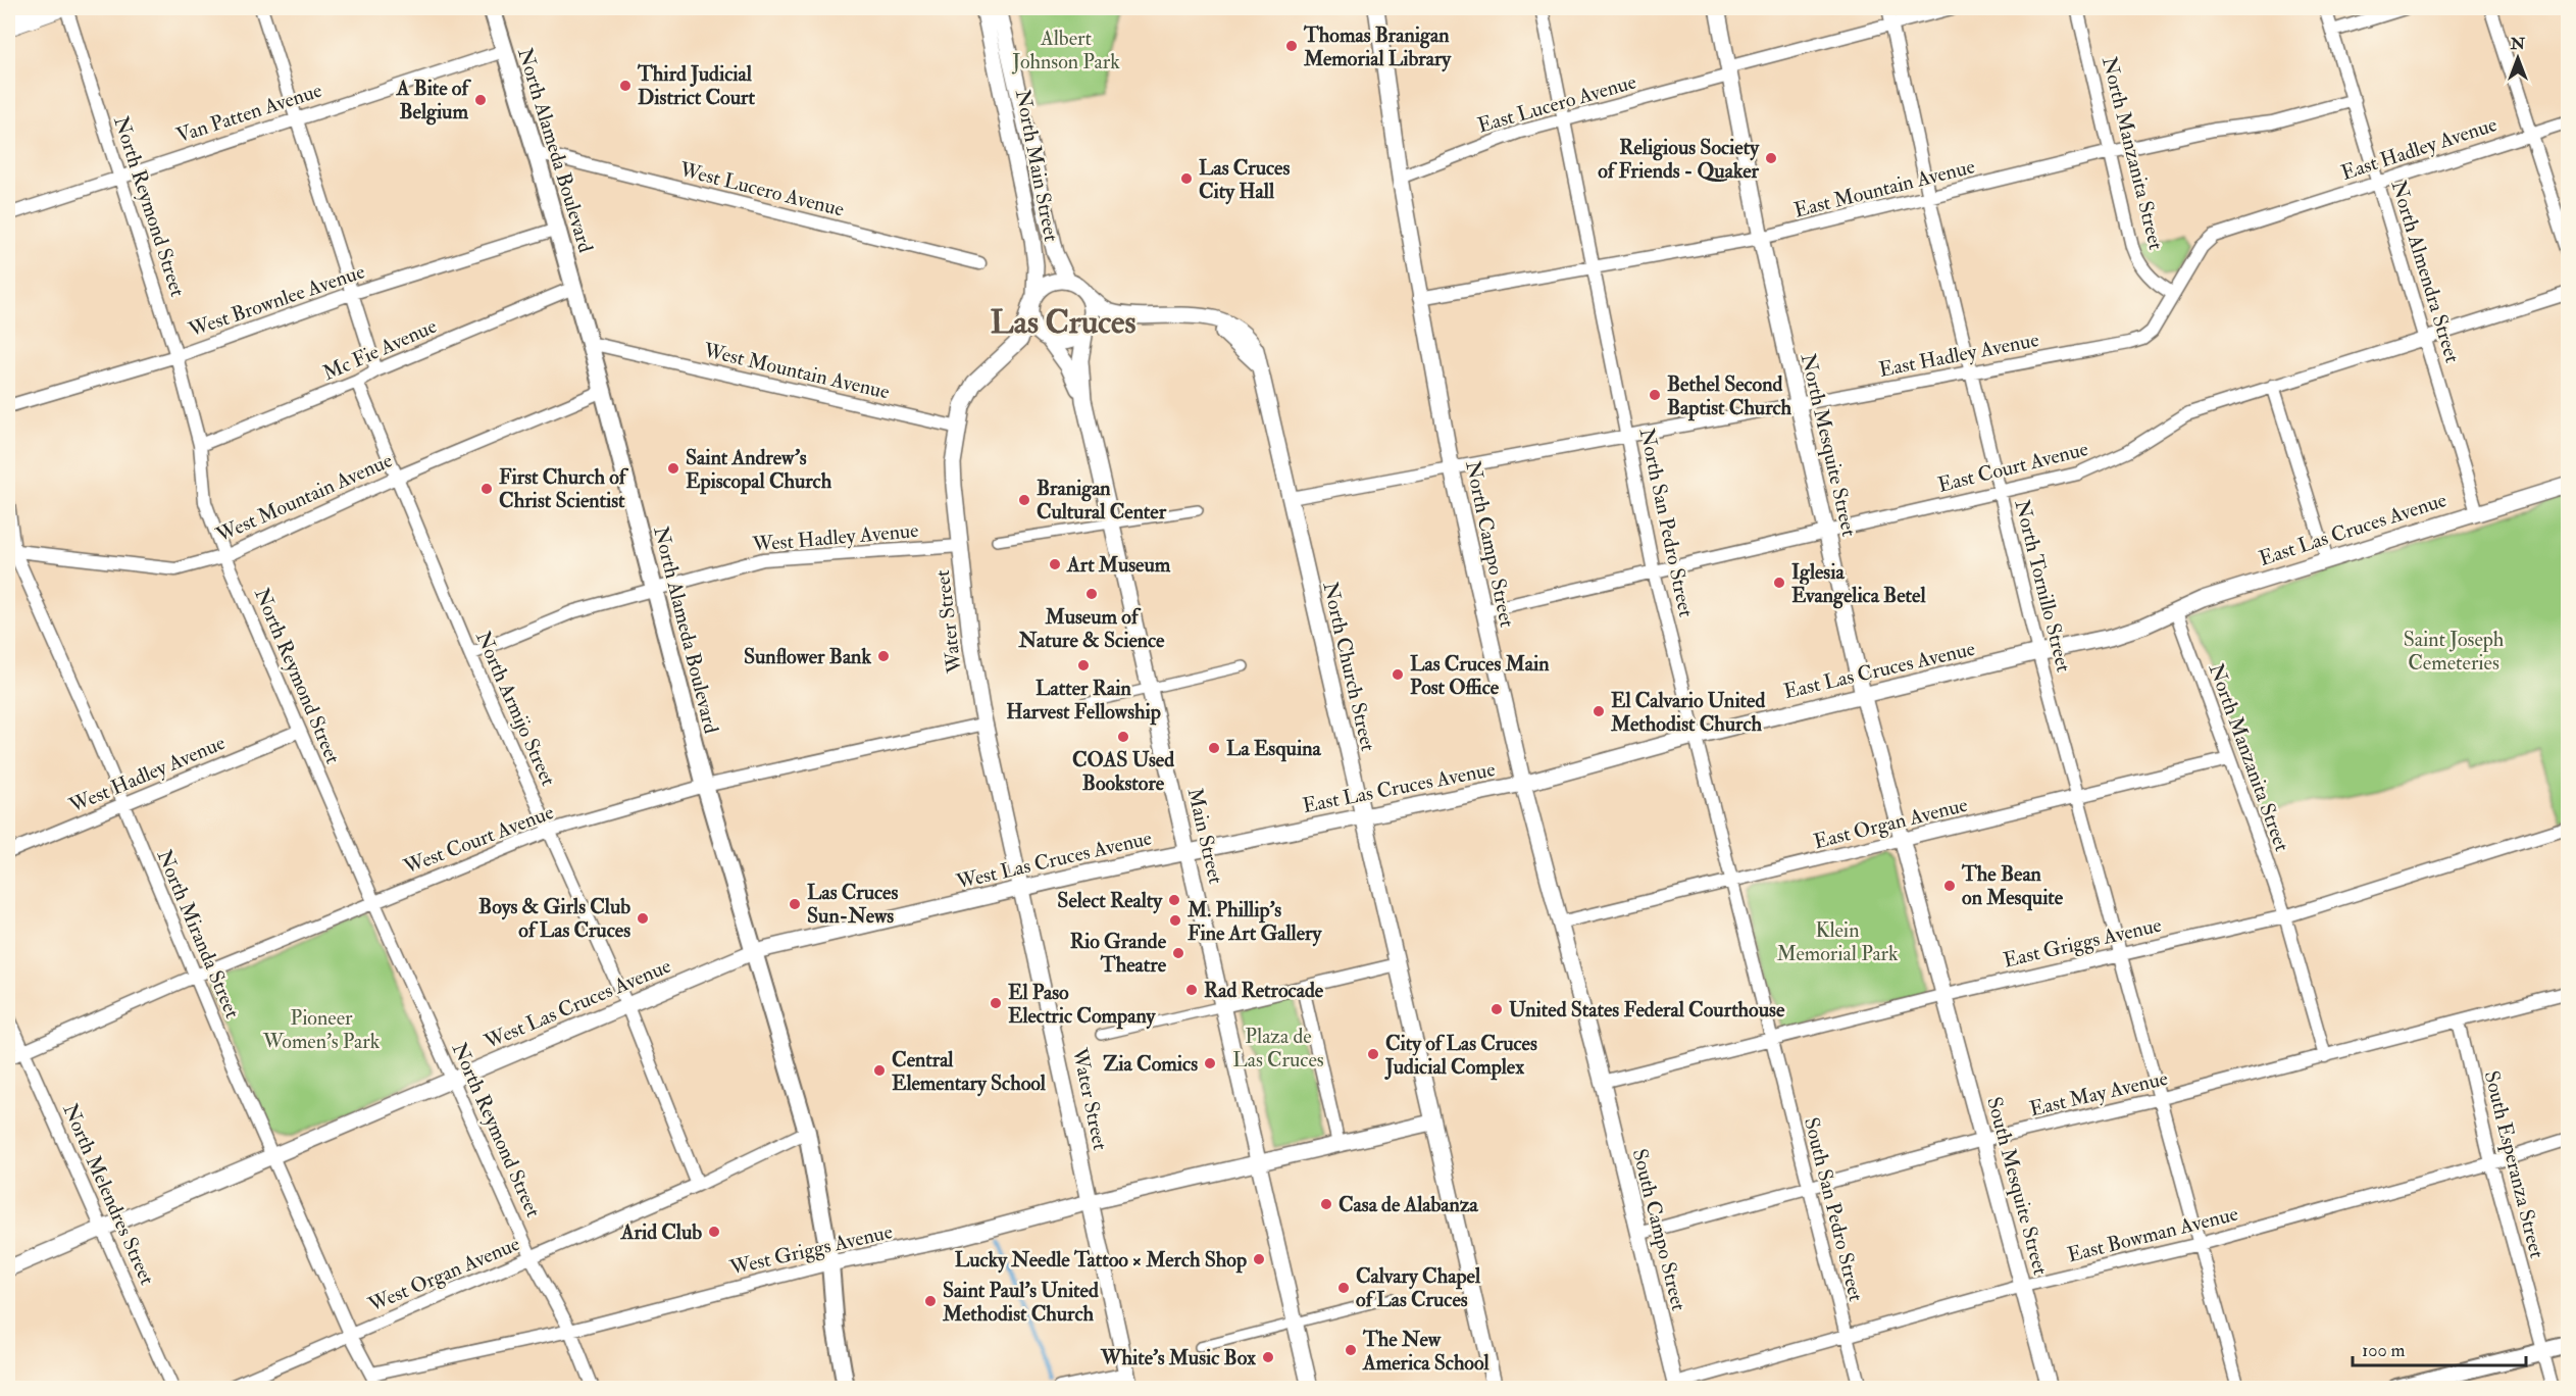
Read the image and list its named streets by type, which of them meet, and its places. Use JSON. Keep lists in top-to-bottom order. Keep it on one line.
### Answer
{"streets":{"main road":["North Alameda Boulevard"],"street":["East Lucero Avenue","Van Patten Avenue","East Hadley Avenue","North Manzanita Street","North Main Street","East Mountain Avenue","West Lucero Avenue","North Reymond Street","North Almendra Street","West Brownlee Avenue","Mc Fie Avenue","West Mountain Avenue","North Mesquite Street","East Court Avenue","North San Pedro Street","East Las Cruces Avenue","West Hadley Avenue","North Campo Street","North Tornillo Street","Water Street","North Church Street","North Armijo Street","East Organ Avenue","Main Street","West Court Avenue","West Las Cruces Avenue","North Miranda Street","East Griggs Avenue","East May Avenue","South Esperanza Street","South Mesquite Street","North Melendres Street","South San Pedro Street","South Campo Street","East Bowman Avenue","West Griggs Avenue","West Organ Avenue"]},"crossings":[["East Lucero Avenue","North Mesquite Street"],["East Lucero Avenue","North San Pedro Street"],["East Lucero Avenue","North Campo Street"],["East Lucero Avenue","North Tornillo Street"],["Van Patten Avenue","North Alameda Boulevard"],["Van Patten Avenue","North Reymond Street"],["East Hadley Avenue","North Manzanita Street"],["East Hadley Avenue","North Almendra Street"],["East Hadley Avenue","North Mesquite Street"],["East Hadley Avenue","North San Pedro Street"],["East Hadley Avenue","North Campo Street"],["East Hadley Avenue","North Tornillo Street"],["East Hadley Avenue","North Church Street"],["North Alameda Boulevard","West Lucero Avenue"],["North Alameda Boulevard","West Brownlee Avenue"],["North Alameda Boulevard","Mc Fie Avenue"],["North Alameda Boulevard","West Mountain Avenue"],["North Alameda Boulevard","West Hadley Avenue"],["North Alameda Boulevard","West Court Avenue"],["North Alameda Boulevard","West Las Cruces Avenue"],["North Alameda Boulevard","West Griggs Avenue"],["North Alameda Boulevard","West Organ Avenue"],["North Manzanita Street","East Mountain Avenue"],["North Manzanita Street","East Las Cruces Avenue"],["North Manzanita Street","East Organ Avenue"],["North Manzanita Street","East Griggs Avenue"],["North Manzanita Street","East May Avenue"],["North Main Street","Water Street"],["North Main Street","North Church Street"],["North Main Street","Main Street"],["East Mountain Avenue","North Almendra Street"],["East Mountain Avenue","North Mesquite Street"],["East Mountain Avenue","North San Pedro Street"],["East Mountain Avenue","North Campo Street"],["East Mountain Avenue","North Tornillo Street"],["North Reymond Street","West Brownlee Avenue"],["North Reymond Street","Mc Fie Avenue"],["North Reymond Street","West Mountain Avenue"],["North Reymond Street","West Hadley Avenue"],["North Reymond Street","West Court Avenue"],["North Reymond Street","West Las Cruces Avenue"],["North Reymond Street","West Griggs Avenue"],["North Reymond Street","West Organ Avenue"],["North Almendra Street","East Court Avenue"],["North Almendra Street","East Las Cruces Avenue"],["Mc Fie Avenue","North Armijo Street"],["West Mountain Avenue","Water Street"],["West Mountain Avenue","North Armijo Street"],["West Mountain Avenue","North Miranda Street"],["North Mesquite Street","East Court Avenue"],["North Mesquite Street","East Las Cruces Avenue"],["North Mesquite Street","East Organ Avenue"],["North Mesquite Street","East Griggs Avenue"],["North Mesquite Street","South Mesquite Street"],["East Court Avenue","North San Pedro Street"],["East Court Avenue","North Campo Street"],["East Court Avenue","North Tornillo Street"],["North San Pedro Street","East Las Cruces Avenue"],["North San Pedro Street","East Organ Avenue"],["North San Pedro Street","East Griggs Avenue"],["North San Pedro Street","South San Pedro Street"],["East Las Cruces Avenue","North Campo Street"],["East Las Cruces Avenue","North Tornillo Street"],["East Las Cruces Avenue","North Church Street"],["East Las Cruces Avenue","Main Street"],["East Las Cruces Avenue","West Las Cruces Avenue"],["West Hadley Avenue","Water Street"],["West Hadley Avenue","North Armijo Street"],["West Hadley Avenue","North Miranda Street"],["North Campo Street","East Organ Avenue"],["North Campo Street","East Griggs Avenue"],["North Campo Street","South Campo Street"],["North Tornillo Street","East Organ Avenue"],["North Tornillo Street","East Griggs Avenue"],["North Tornillo Street","East May Avenue"],["North Tornillo Street","East Bowman Avenue"],["Water Street","North Church Street"],["Water Street","Main Street"],["Water Street","West Court Avenue"],["Water Street","West Las Cruces Avenue"],["Water Street","West Griggs Avenue"],["North Church Street","Main Street"],["North Armijo Street","West Court Avenue"],["North Armijo Street","West Las Cruces Avenue"],["North Armijo Street","West Organ Avenue"],["Main Street","West Las Cruces Avenue"],["Main Street","West Griggs Avenue"],["West Court Avenue","North Miranda Street"],["West Court Avenue","North Melendres Street"],["West Las Cruces Avenue","North Miranda Street"],["West Las Cruces Avenue","North Melendres Street"],["North Miranda Street","West Griggs Avenue"],["North Miranda Street","West Organ Avenue"],["East Griggs Avenue","South Mesquite Street"],["East Griggs Avenue","South San Pedro Street"],["East Griggs Avenue","South Campo Street"],["East May Avenue","South Esperanza Street"],["East May Avenue","South Mesquite Street"],["East May Avenue","South San Pedro Street"],["East May Avenue","South Campo Street"],["South Esperanza Street","East Bowman Avenue"],["South Mesquite Street","East Bowman Avenue"],["South San Pedro Street","East Bowman Avenue"],["South Campo Street","East Bowman Avenue"]],"districts":["Las Cruces"],"parks":["Albert Johnson Park","Saint Joseph Cemeteries","Klein Memorial Park","Pioneer Women's Park","Plaza de Las Cruces"],"places":["Thomas Branigan Memorial Library","Third Judicial District Court","A Bite of Belgium","Religious Society of Friends - Quaker","Las Cruces City Hall","Bethel Second Baptist Church","Saint Andrew's Episcopal Church","First Church of Christ Scientist","Branigan Cultural Center","Art Museum","Iglesia Evangelica Betel","Museum of Nature & Science","Sunflower Bank","Latter Rain Harvest Fellowship","Las Cruces Main Post Office","El Calvario United Methodist Church","COAS Used Bookstore","La Esquina","The Bean on Mesquite","Select Realty","Las Cruces Sun-News","Boys & Girls Club of Las Cruces","M. Phillip's Fine Art Gallery","Rio Grande Theatre","Rad Retrocade","El Paso Electric Company","United States Federal Courthouse","City of Las Cruces Judicial Complex","Zia Comics","Central Elementary School","Casa de Alabanza","Arid Club","Lucky Needle Tattoo × Merch Shop","Calvary Chapel of Las Cruces","Saint Paul's United Methodist Church","The New America School","White's Music Box"],"scale_bar":"100 m","north":"top"}
